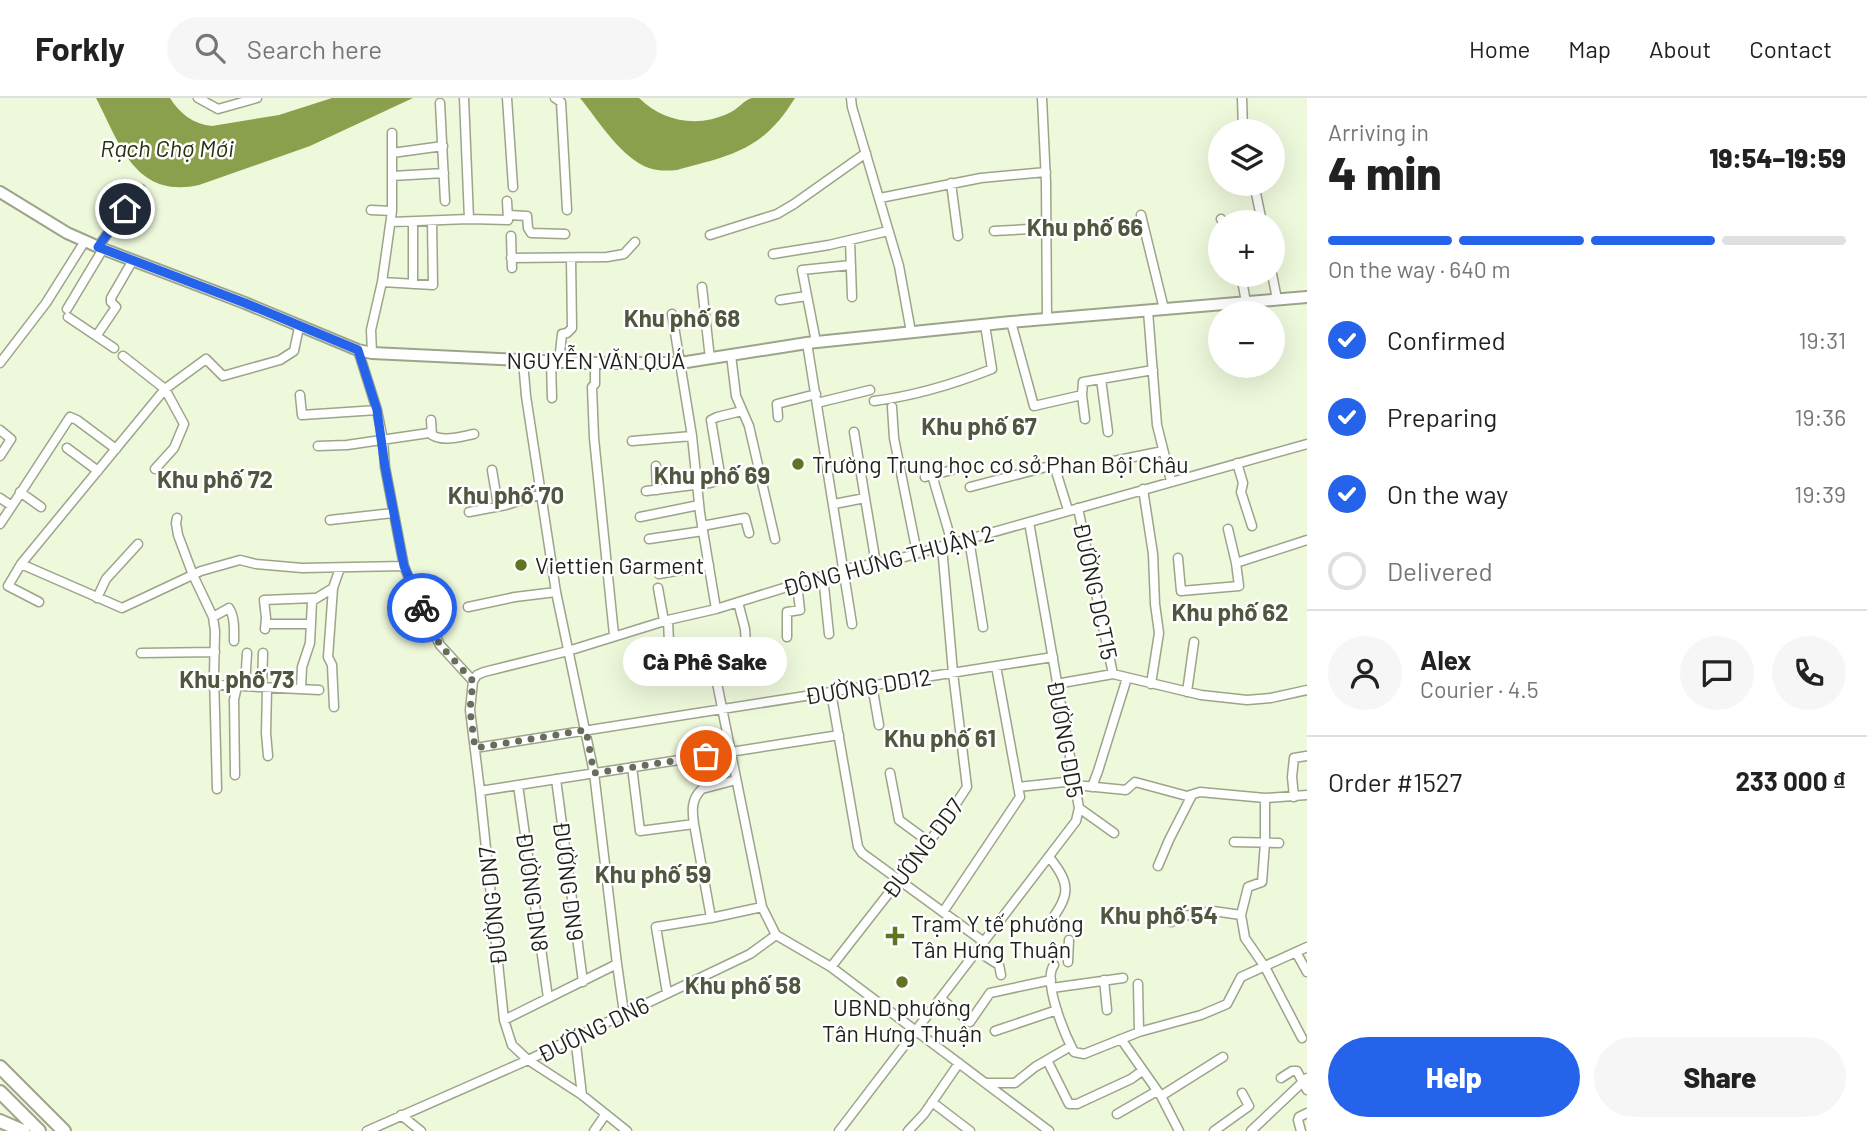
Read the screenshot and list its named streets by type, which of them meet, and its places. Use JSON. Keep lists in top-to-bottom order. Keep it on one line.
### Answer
{"streets":{"main road":["NGUYỄN VĂN QUÁ"],"street":["ĐÔNG HƯNG THUẬN 2","ĐƯỜNG DCT15","ĐƯỜNG DD12","ĐƯỜNG DD5","ĐƯỜNG DD7","ĐƯỜNG DN9","ĐƯỜNG DN8","ĐƯỜNG DN7","ĐƯỜNG DN6"]},"crossings":[["ĐÔNG HƯNG THUẬN 2","ĐƯỜNG DCT15"],["ĐÔNG HƯNG THUẬN 2","ĐƯỜNG DD5"],["ĐÔNG HƯNG THUẬN 2","ĐƯỜNG DD7"],["ĐÔNG HƯNG THUẬN 2","ĐƯỜNG DN7"],["ĐƯỜNG DD12","ĐƯỜNG DD5"],["ĐƯỜNG DD12","ĐƯỜNG DD7"],["ĐƯỜNG DD12","ĐƯỜNG DN7"],["ĐƯỜNG DN7","ĐƯỜNG DN6"]],"districts":["Khu phố 66","Khu phố 68","Khu phố 67","Khu phố 69","Khu phố 72","Khu phố 70","Khu phố 62","Khu phố 73","Khu phố 61","Khu phố 59","Khu phố 54","Khu phố 58"],"water":["Rạch Chợ Mới"],"places":{"other":["Trường Trung học cơ sở Phan Bội Châu","Viettien Garment","Cà Phê Sake","UBND phường Tân Hưng Thuận"],"health":["Trạm Y tế phường Tân Hưng Thuận"]},"page":{"header":"Forkly","search":"Search here","nav":["Home","Map","About","Contact"],"heading":["4 min","Arriving in","19:54–19:59"],"panel":["Alex","Courier · 4.5","Order #1527","233 000 ₫"],"map_buttons":["+","−"],"bar":"On the way · 640 m","list":[["Confirmed","19:31"],["Preparing","19:36"],["On the way","19:39"],"Delivered"],"bubble":"Cà Phê Sake","buttons":["Help","Share"]}}
